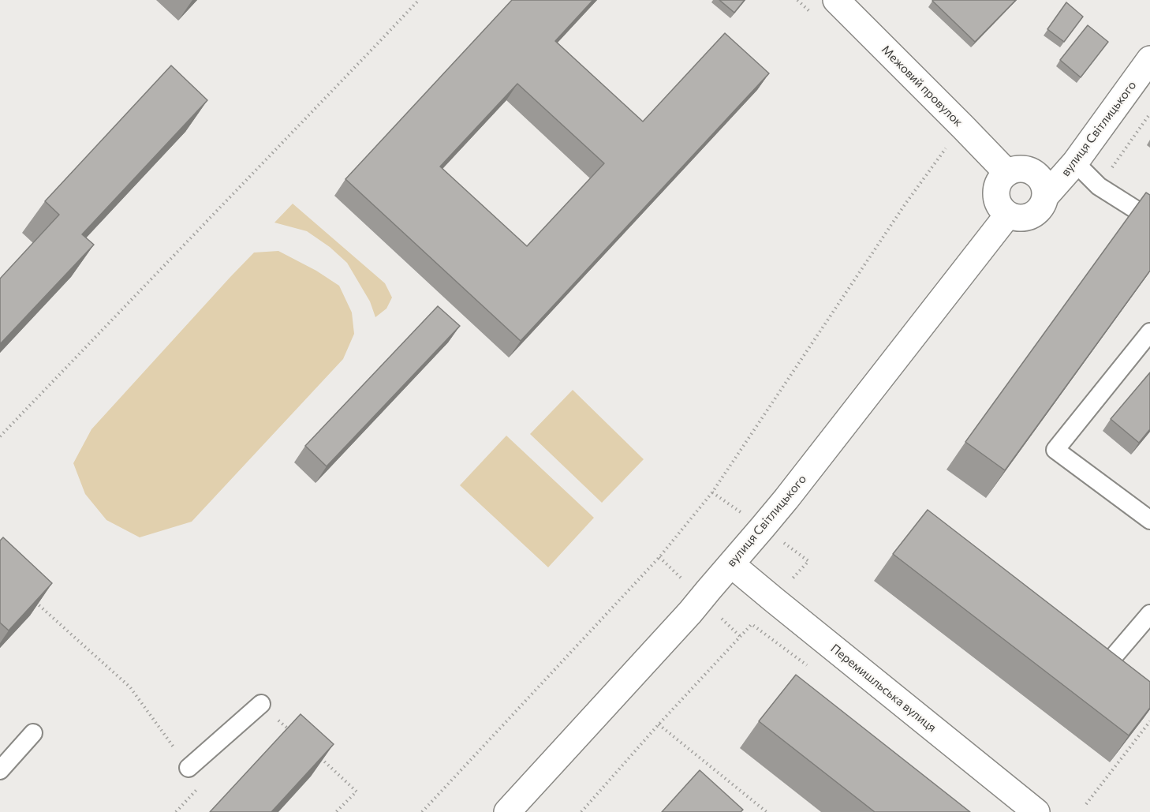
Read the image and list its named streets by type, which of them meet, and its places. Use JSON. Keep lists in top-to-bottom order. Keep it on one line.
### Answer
{"streets":{"street":["Межовий провулок","вулиця Світлицького","Перемишльська вулиця"]},"crossings":[["Межовий провулок","вулиця Світлицького"],["вулиця Світлицького","Перемишльська вулиця"]]}
